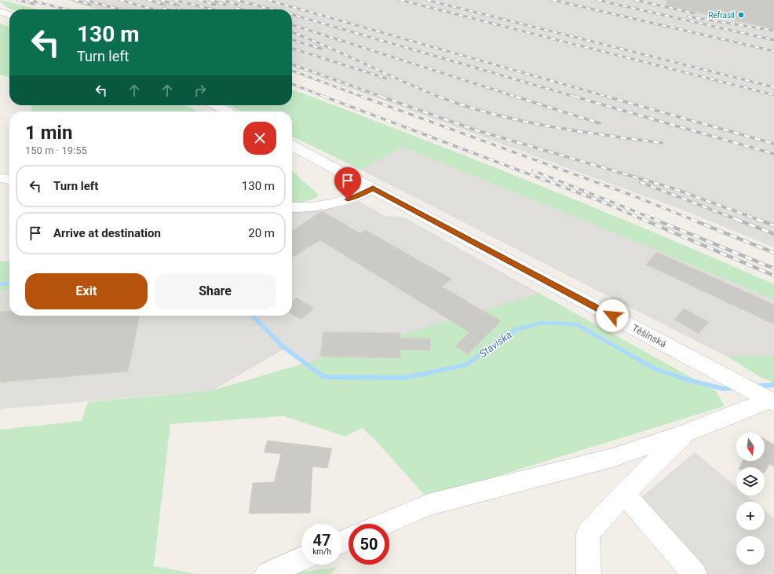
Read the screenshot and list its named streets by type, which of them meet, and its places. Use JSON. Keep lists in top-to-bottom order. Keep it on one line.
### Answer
{"streets":{"street":["Těšínská"]},"water":["Staviska"],"places":["Refrasil"],"north":"bottom","page":{"turn":["130 m","Turn left"],"heading":["1 min","150 m · 19:55"],"list":[{"name":"Turn left","value":"130 m"},{"name":"Arrive at destination","value":"20 m"}],"buttons":["Exit","Share"],"map_buttons":["+","−"],"speed":"47 km/h","limit":"50"}}
